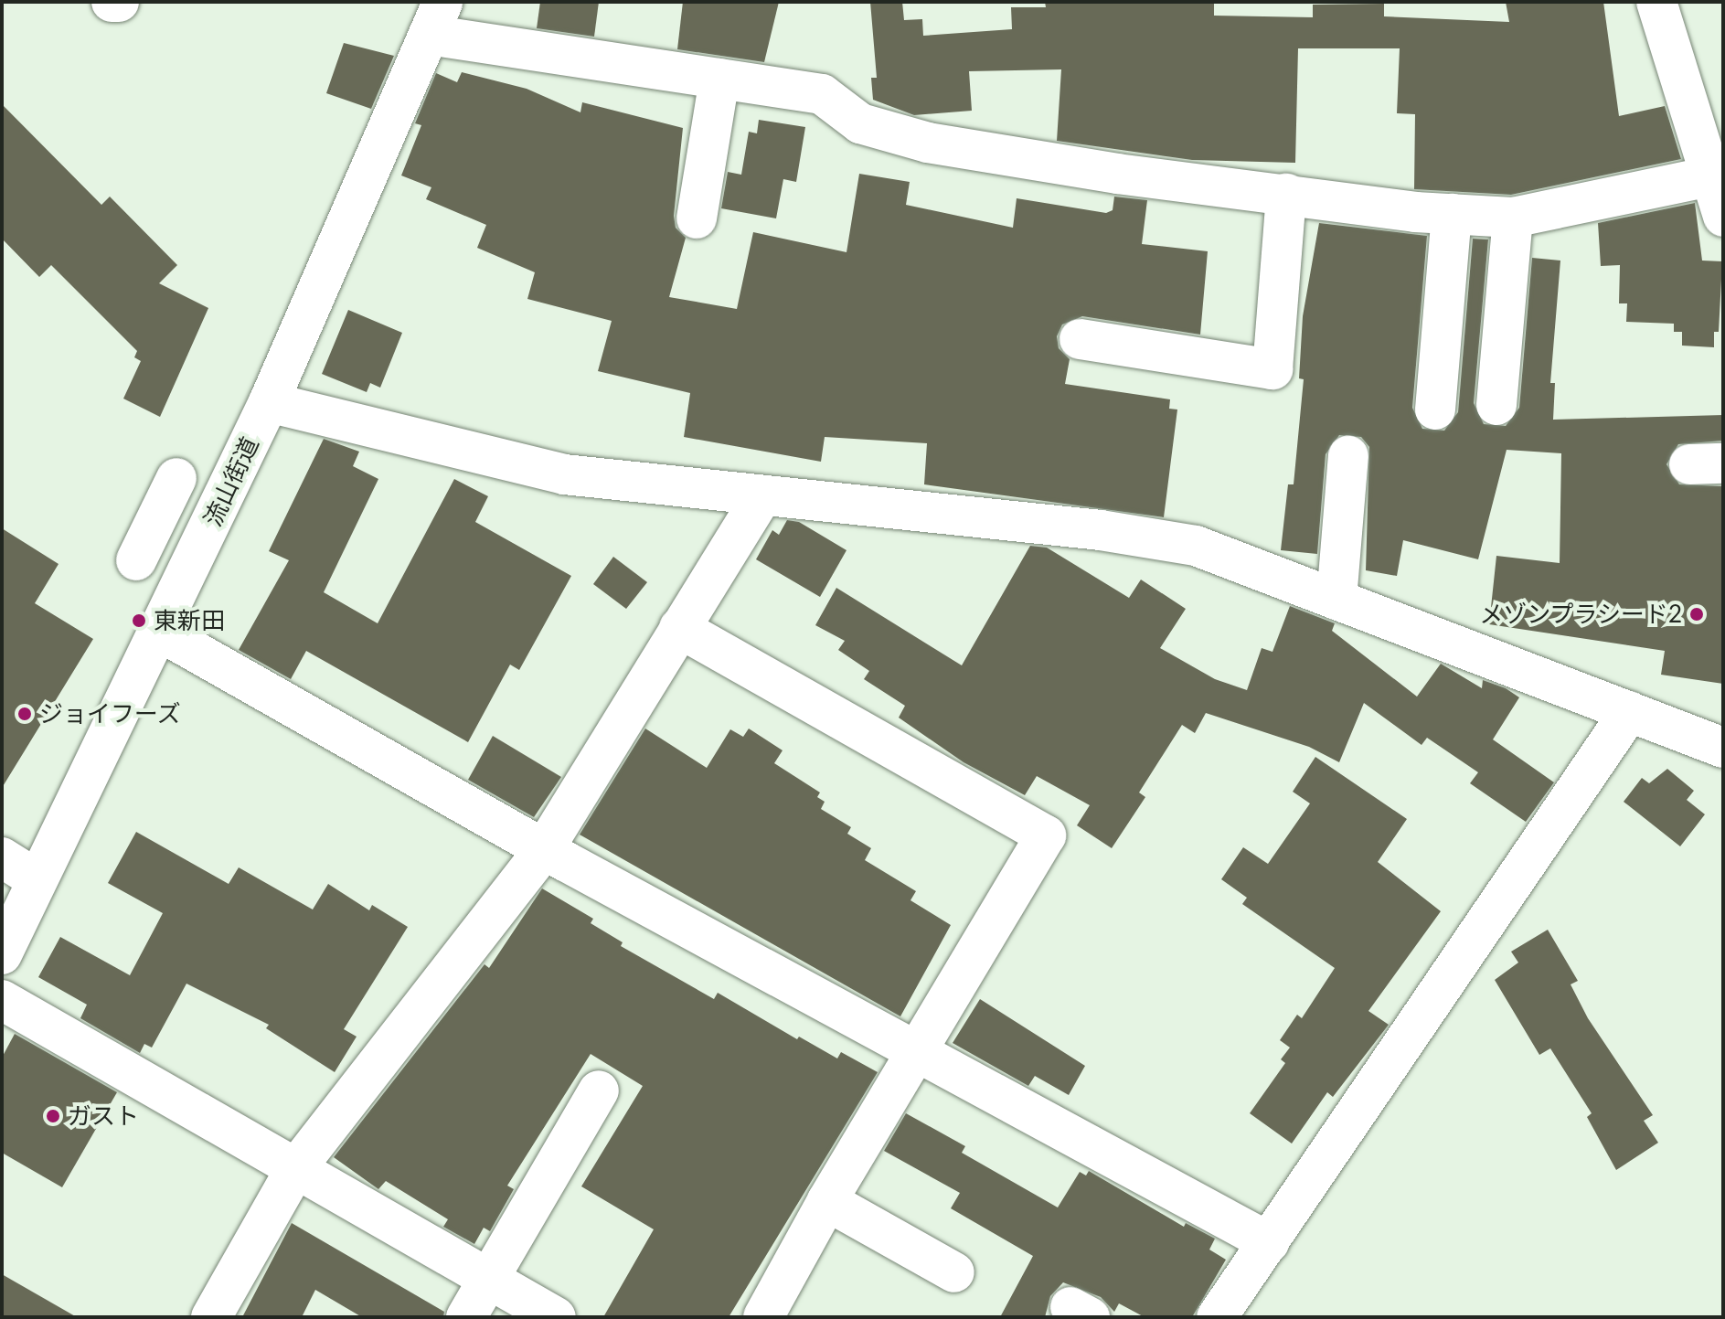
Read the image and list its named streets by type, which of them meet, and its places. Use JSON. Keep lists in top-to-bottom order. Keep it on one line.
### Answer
{"streets":{"street":["流山街道"]},"places":["メゾンプラシード2","東新田","ジョイフーズ","ガスト"]}
